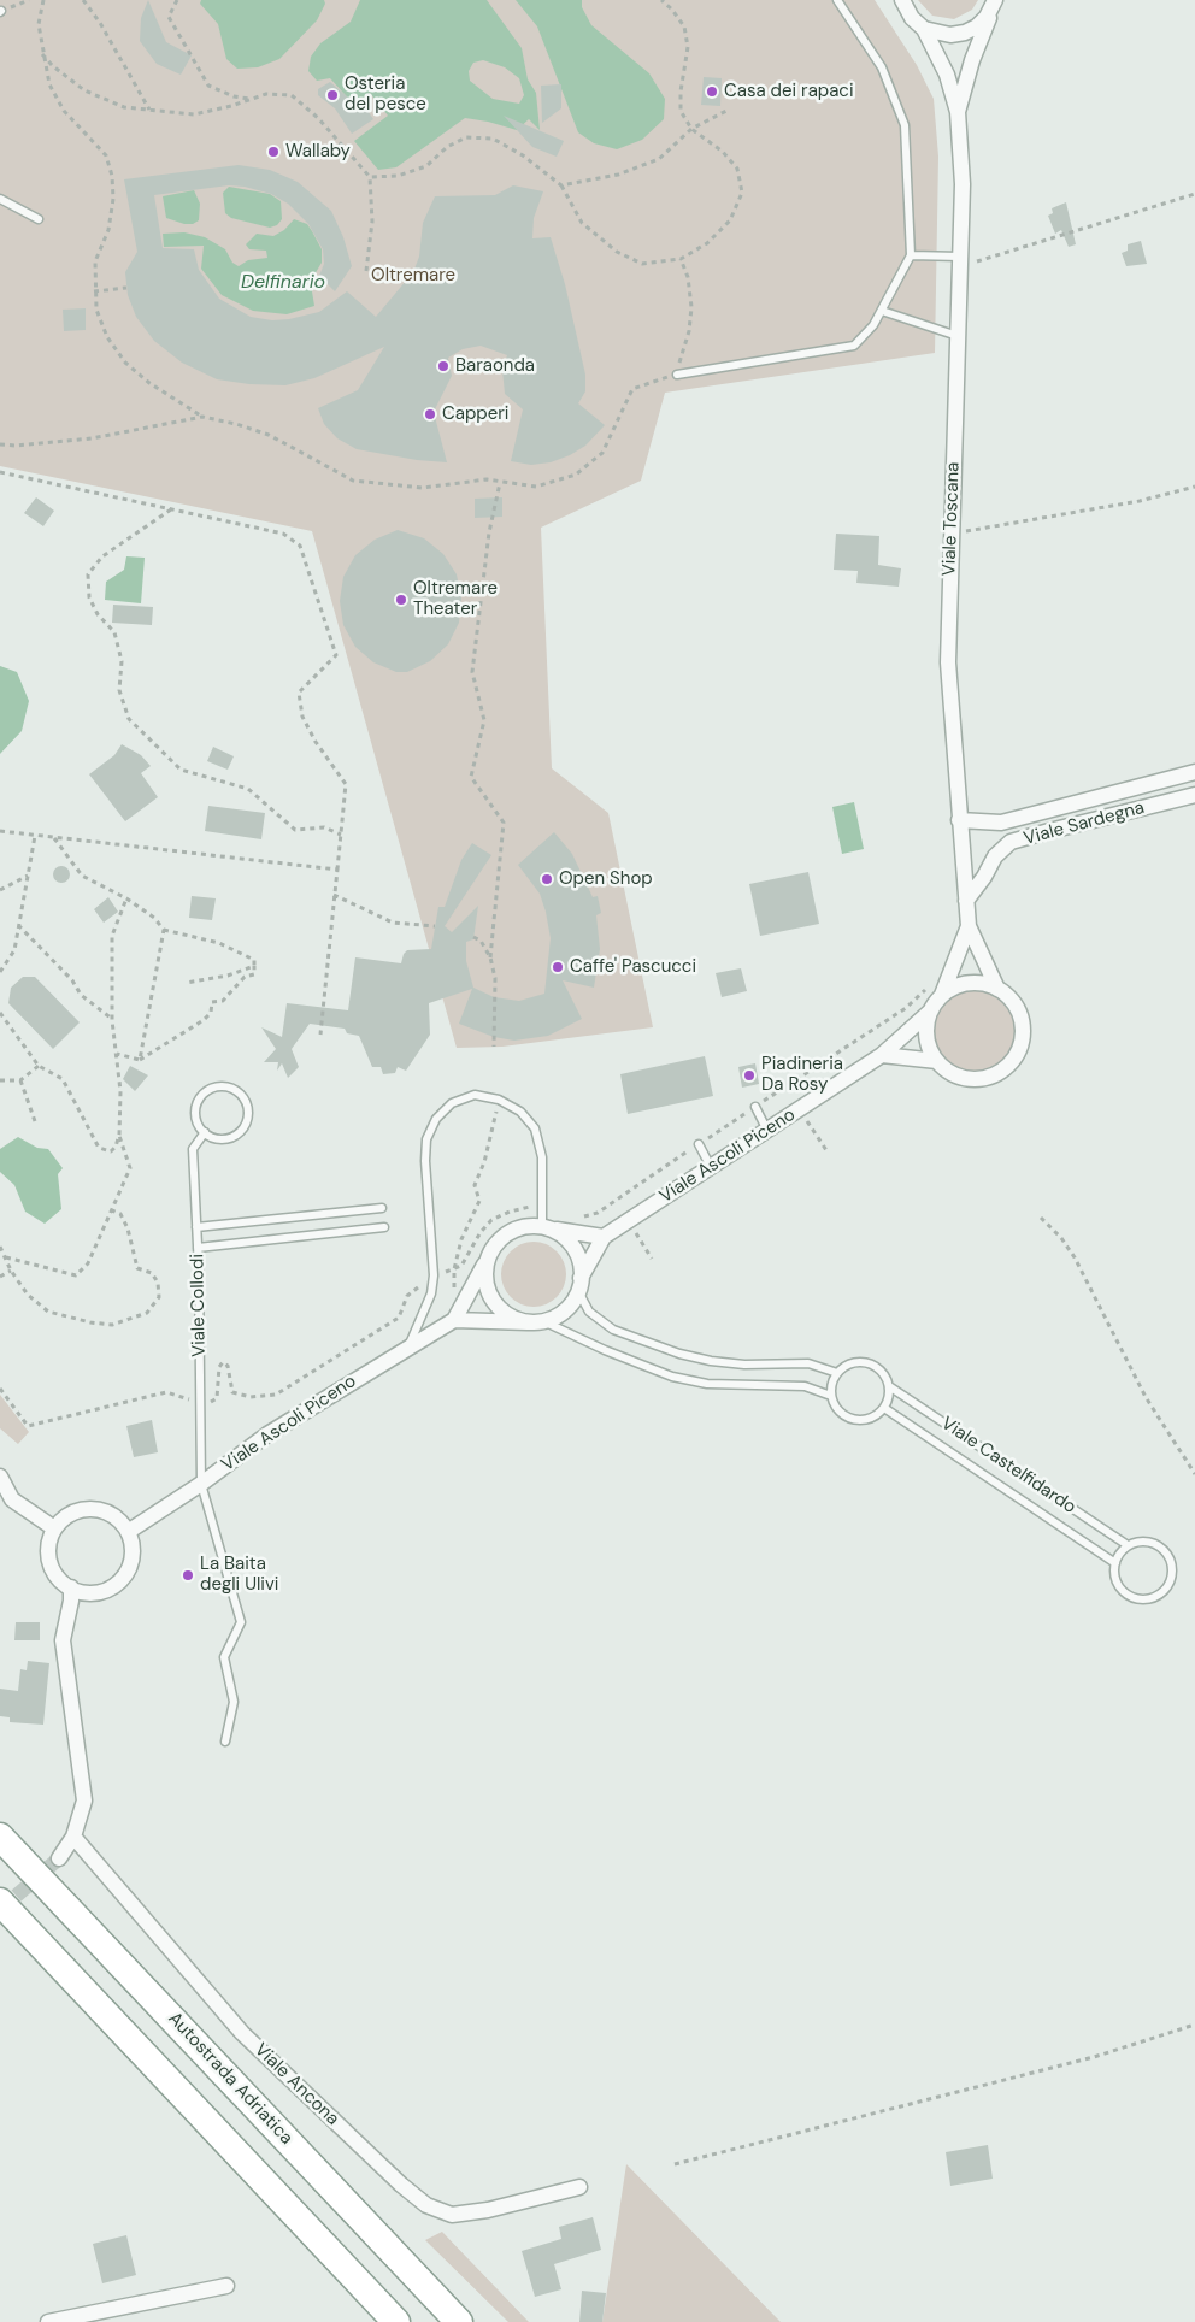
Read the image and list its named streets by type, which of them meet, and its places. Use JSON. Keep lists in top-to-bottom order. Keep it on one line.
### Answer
{"streets":{"highway":["Autostrada Adriatica"],"street":["Viale Toscana","Viale Sardegna","Viale Ascoli Piceno","Viale Ancona"],"lane":["Viale Collodi","Viale Castelfidardo"]},"crossings":[["Viale Toscana","Viale Sardegna"],["Viale Toscana","Viale Ascoli Piceno"],["Viale Ascoli Piceno","Viale Collodi"]],"water":["Delfinario"],"parks":["Oltremare"],"places":["Casa dei rapaci","Osteria del pesce","Wallaby","Baraonda","Capperi","Oltremare Theater","Open Shop","Caffe' Pascucci","Piadineria Da Rosy","La Baita degli Ulivi"]}
